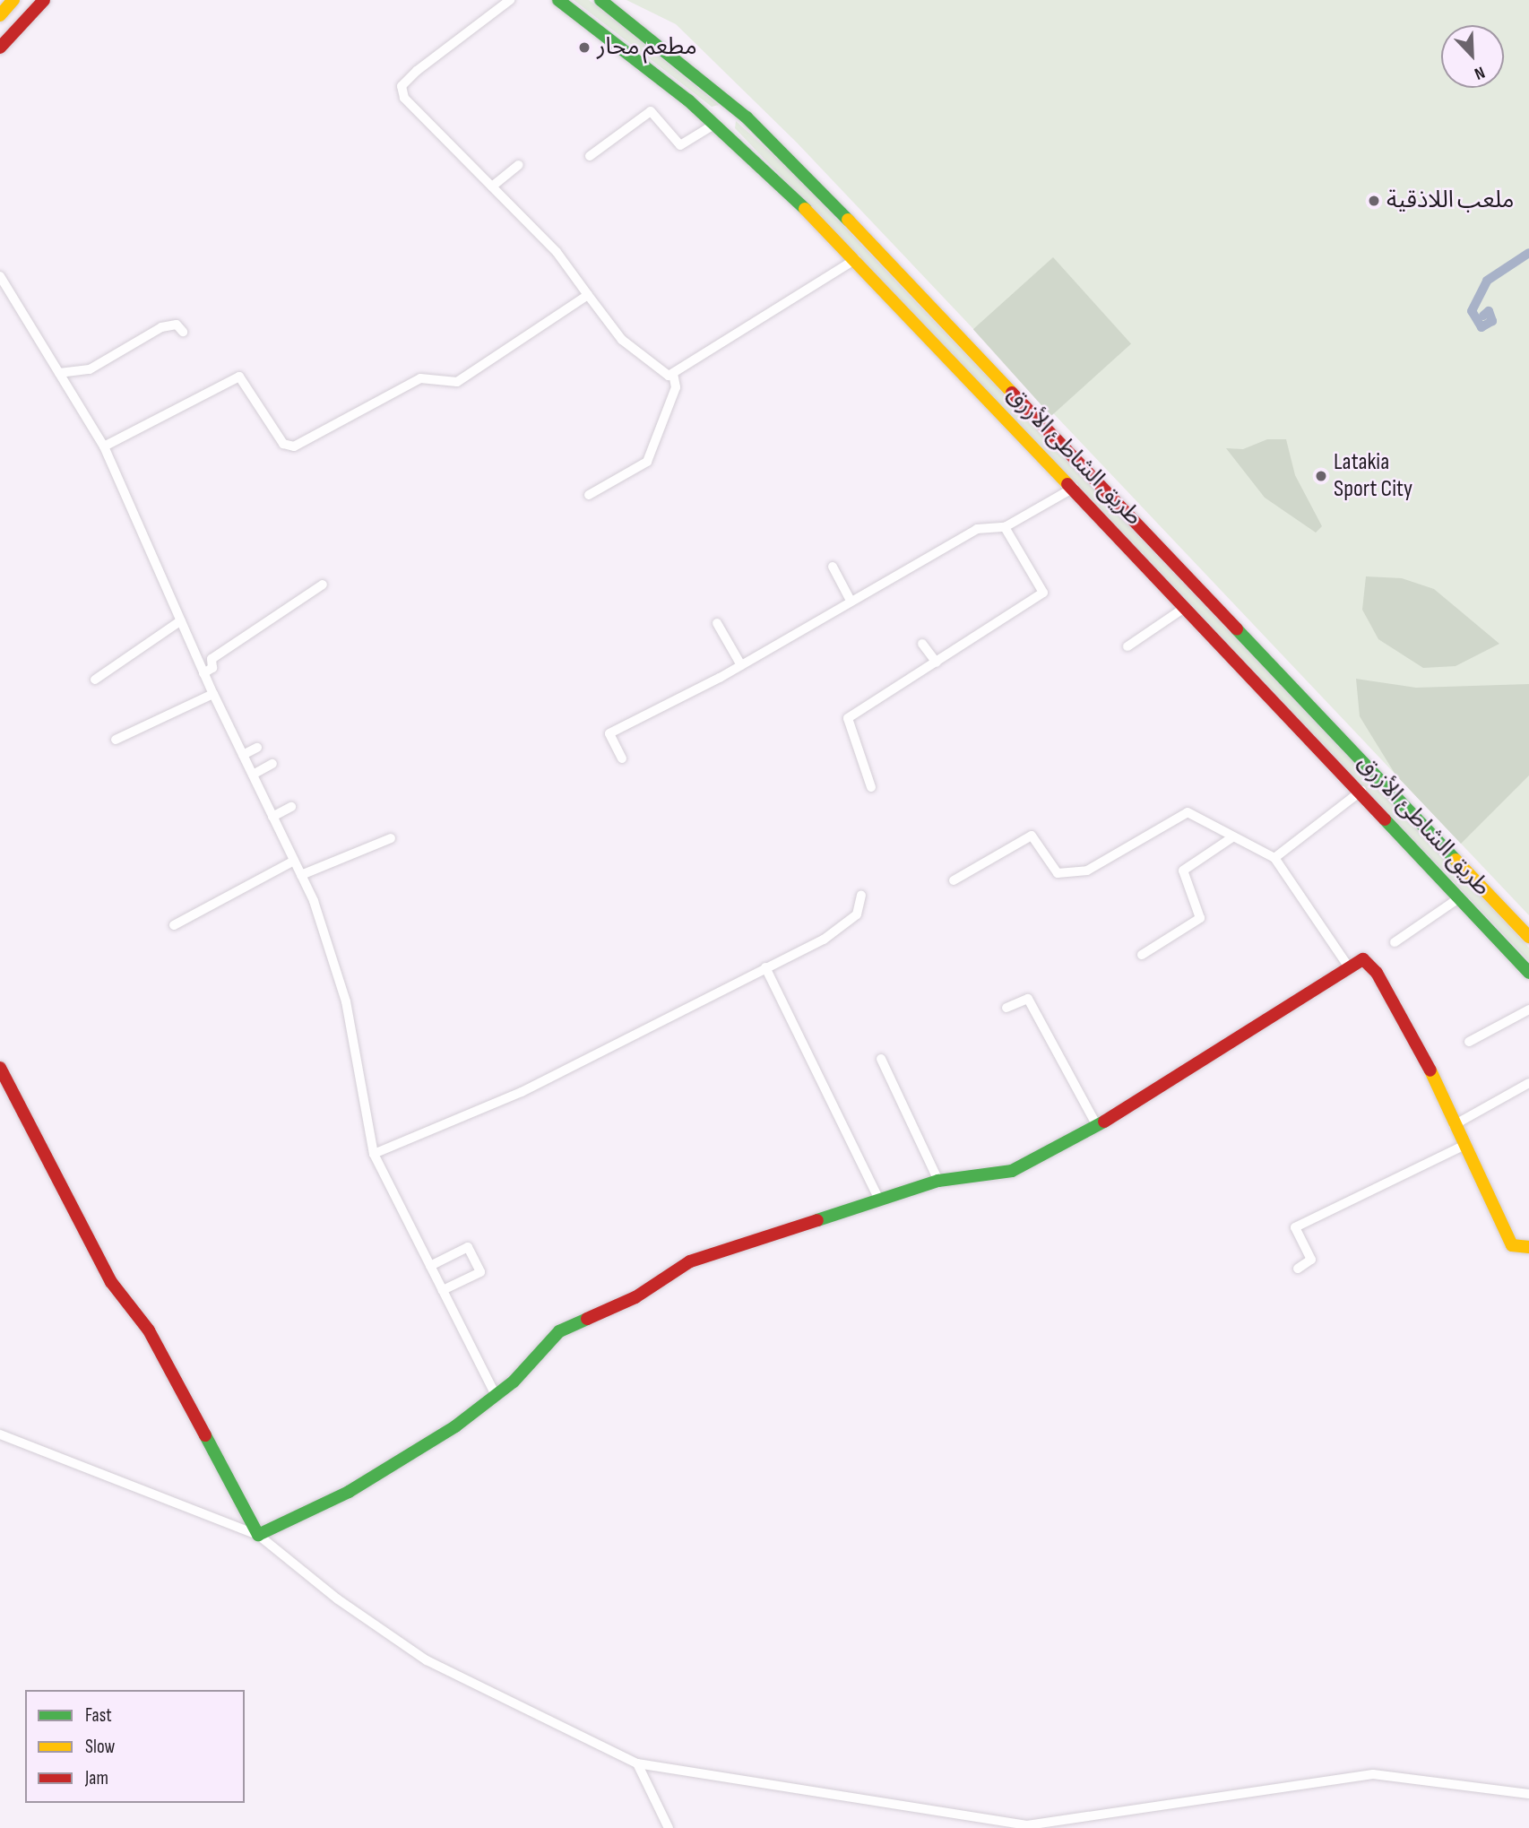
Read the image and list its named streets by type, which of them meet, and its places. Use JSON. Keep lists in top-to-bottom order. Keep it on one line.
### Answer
{"streets":{"main road":["طريق الشاطئ الأزرق"]},"places":["مطعم محار","ملعب اللاذقية","Latakia Sport City"],"legend":["Fast","Slow","Jam"],"north":"bottom right"}
